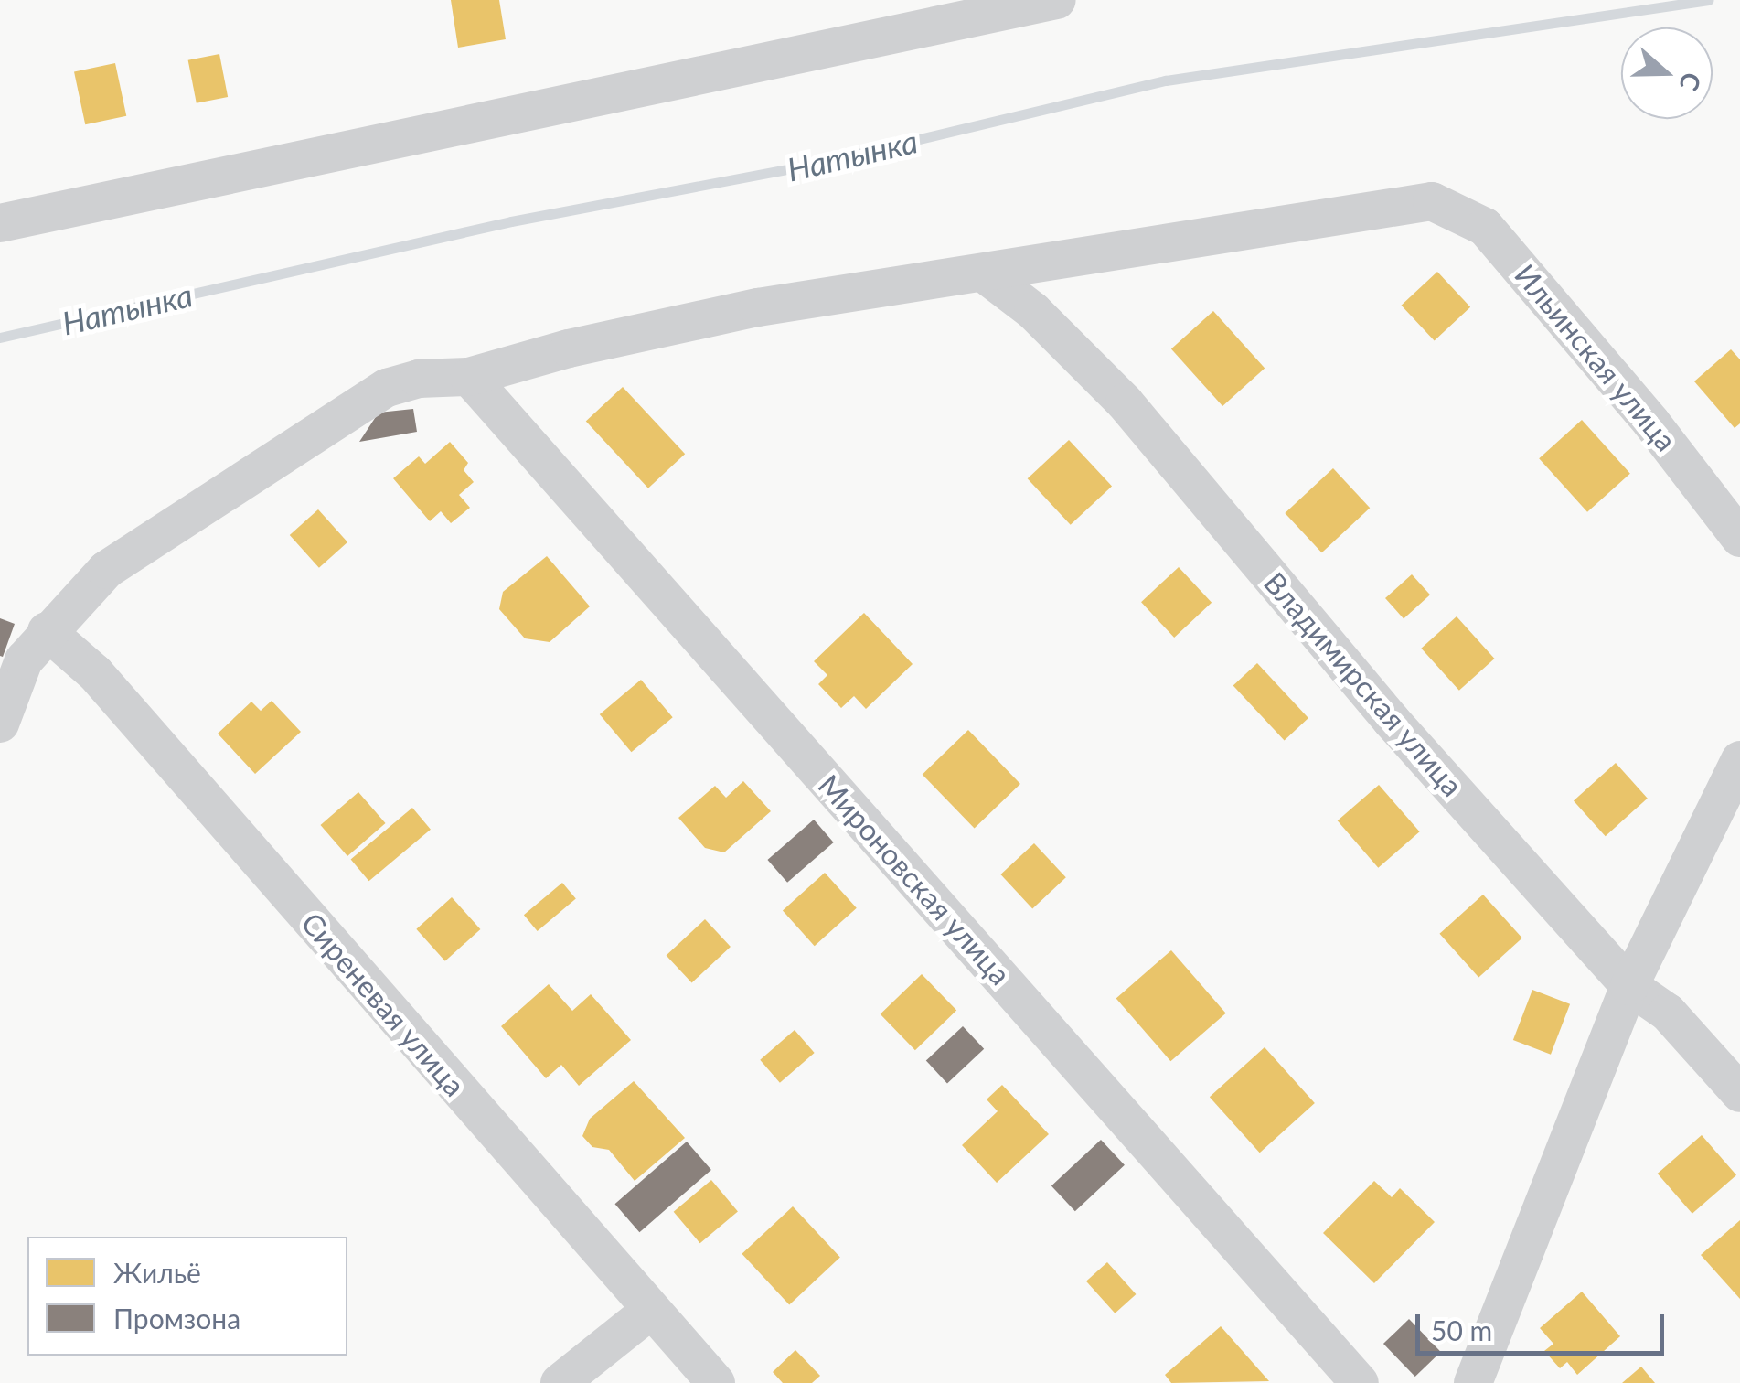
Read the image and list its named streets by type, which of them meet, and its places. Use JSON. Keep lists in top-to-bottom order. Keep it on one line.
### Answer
{"streets":{"street":["Ильинская улица","Владимирская улица","Мироновская улица","Сиреневая улица"]},"crossings":[["Ильинская улица","Владимирская улица"]],"water":["Натынка"],"legend":["Жильё","Промзона"],"scale_bar":"50 m","north":"right"}
